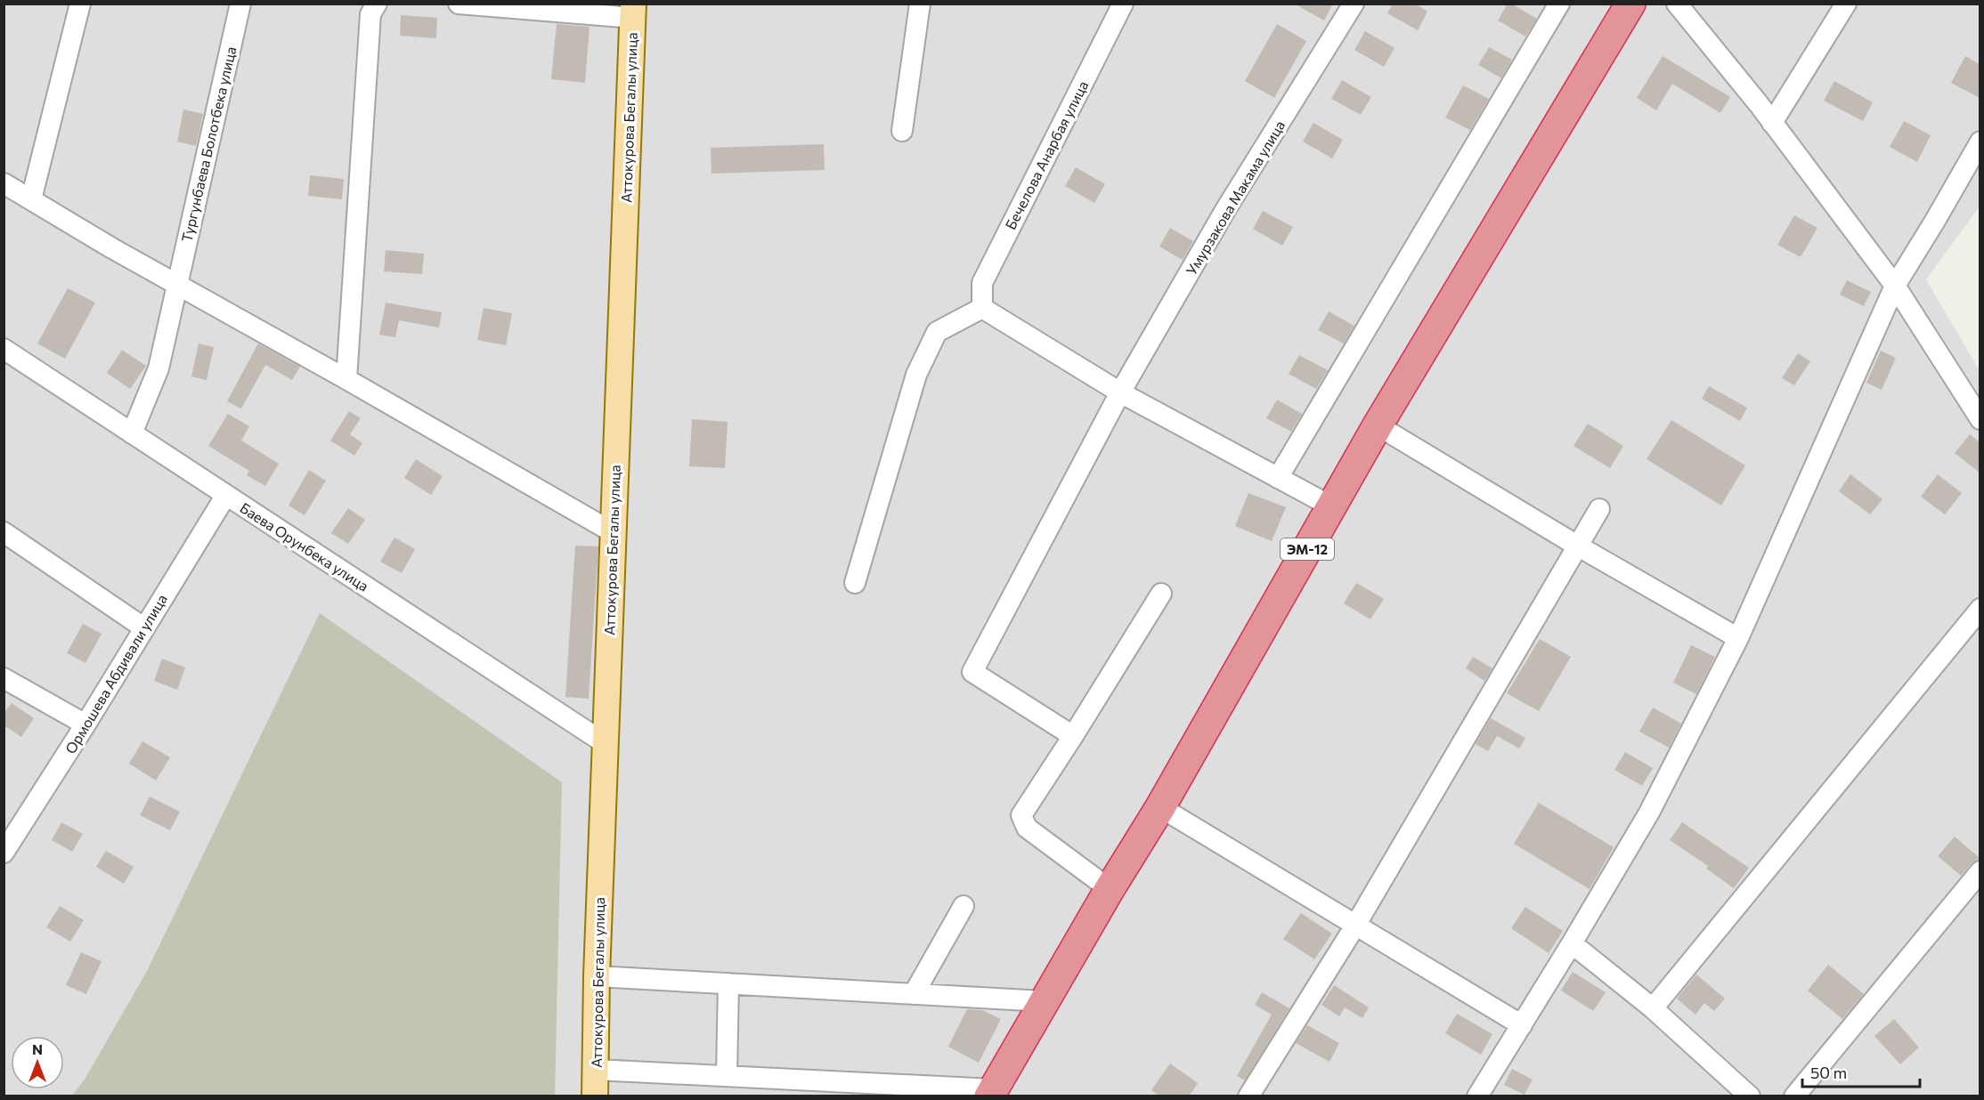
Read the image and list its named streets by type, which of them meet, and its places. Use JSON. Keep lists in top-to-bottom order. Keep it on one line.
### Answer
{"streets":{"highway":["ЭМ-12"],"main road":["Аттокурова Бегалы улица"],"street":["Тургунбаева Болотбека улица","Бечелова Анарбая улица","Умурзакова Макама улица","Баева Орунбека улица","Ормошева Абдивали улица"]},"crossings":[["Аттокурова Бегалы улица","Баева Орунбека улица"],["Тургунбаева Болотбека улица","Баева Орунбека улица"],["Баева Орунбека улица","Ормошева Абдивали улица"]],"scale_bar":"50 m","north":"top"}
